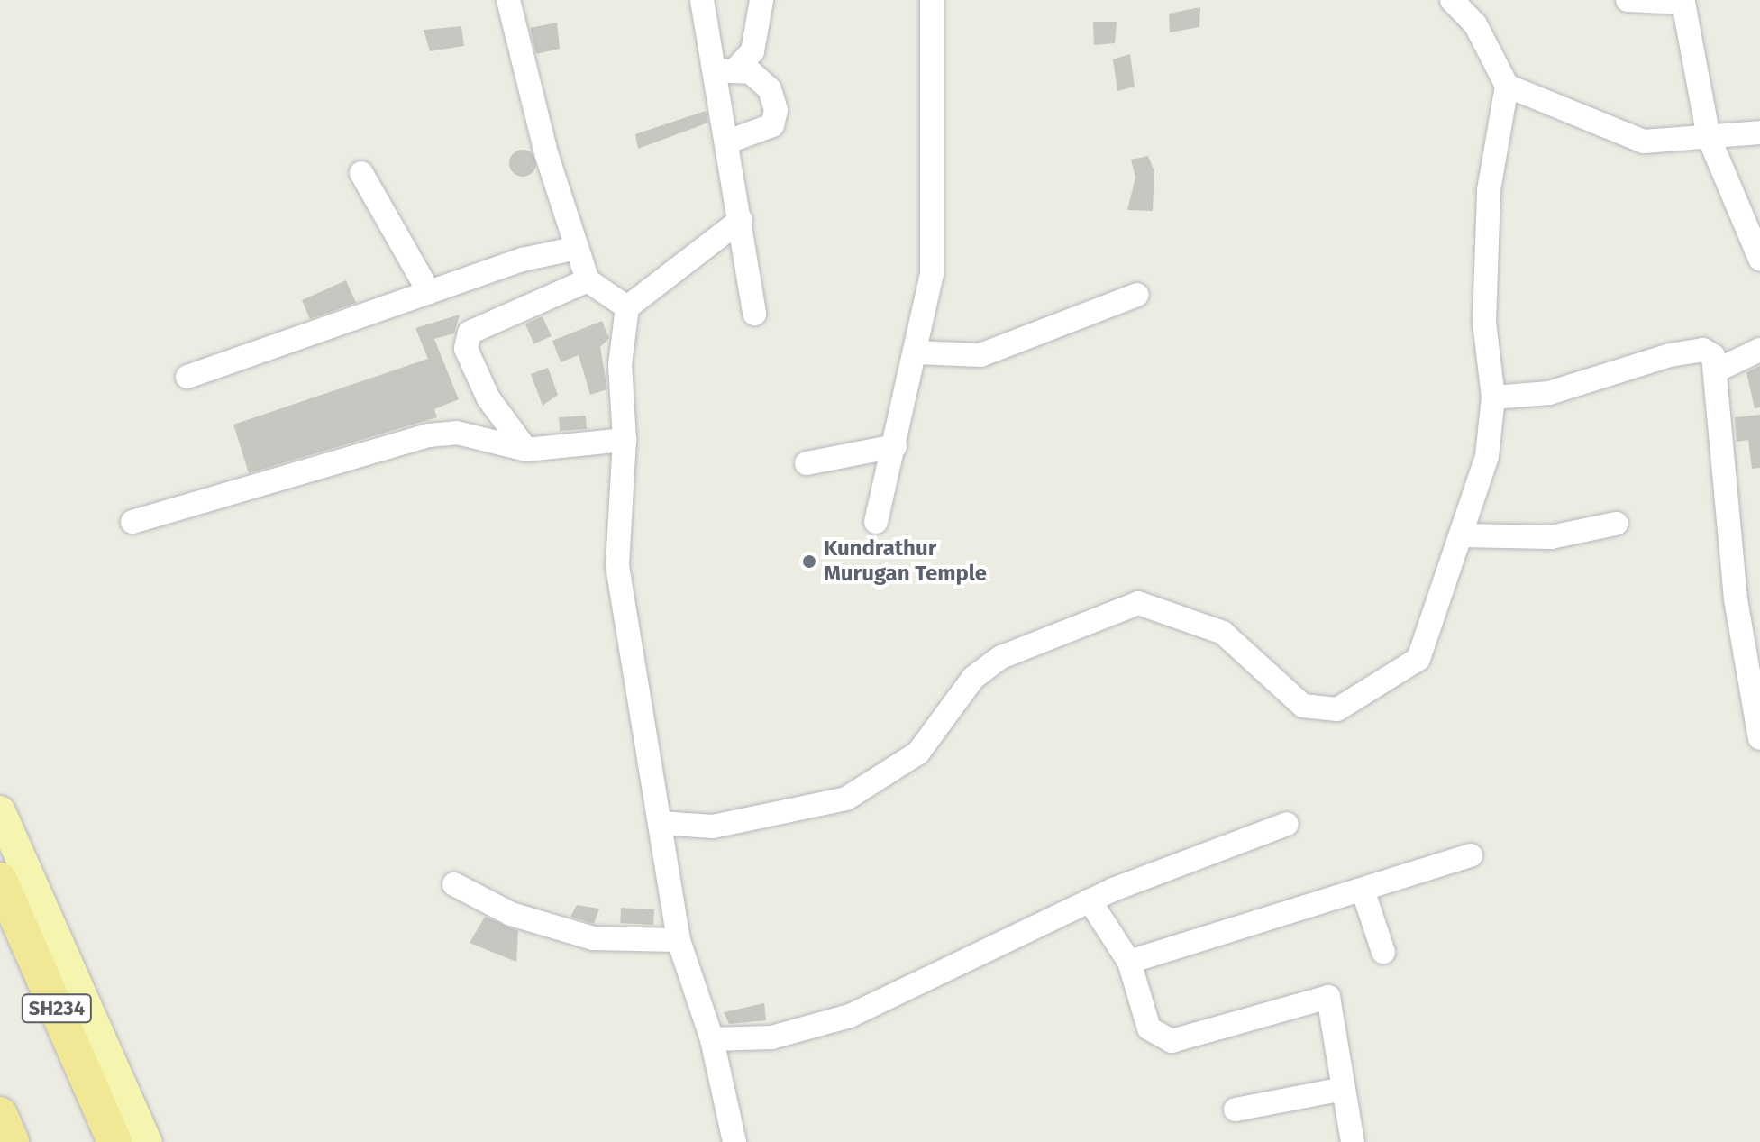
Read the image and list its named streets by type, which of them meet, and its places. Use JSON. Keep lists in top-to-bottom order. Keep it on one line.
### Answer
{"streets":{"highway":["SH234"]},"places":["Kundrathur Murugan Temple"]}
